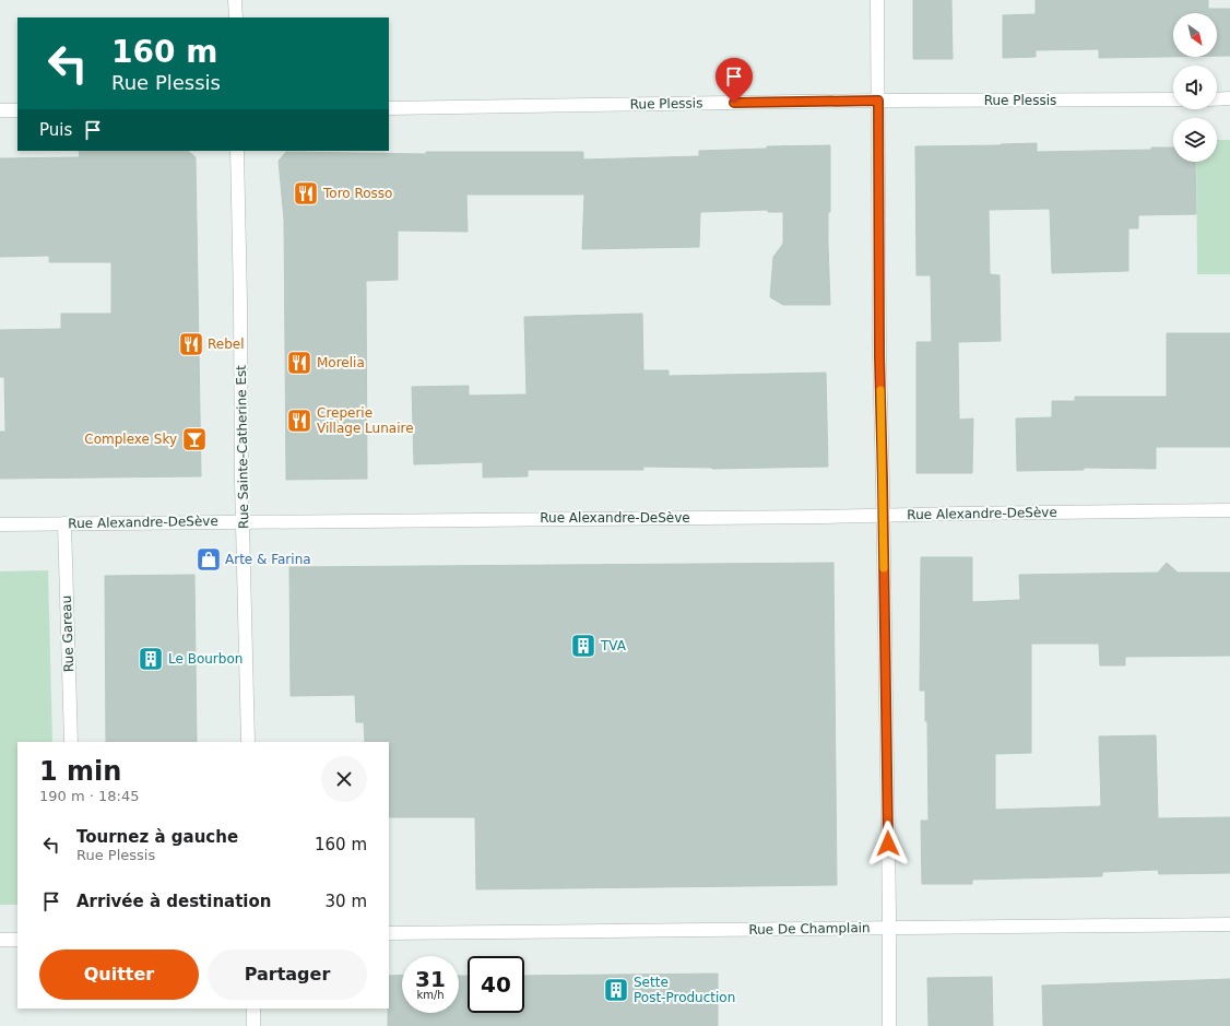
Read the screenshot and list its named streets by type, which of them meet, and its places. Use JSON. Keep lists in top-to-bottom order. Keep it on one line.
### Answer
{"streets":{"street":["Rue Plessis","Rue Sainte-Catherine Est","Rue Alexandre-DeSève","Rue Gareau","Rue De Champlain"]},"crossings":[["Rue Sainte-Catherine Est","Rue Alexandre-DeSève"],["Rue Alexandre-DeSève","Rue Gareau"]],"places":{"restaurant":["Toro Rosso","Rebel","Morelia","Creperie Village Lunaire"],"bar":["Complexe Sky"],"shop":["Arte & Farina"],"building":["TVA","Le Bourbon","Sette Post-Production"]},"north":"bottom right","page":{"turn":["160 m","Rue Plessis"],"then":"Puis","heading":["1 min","190 m · 18:45"],"list":[{"name":"Tournez à gauche","note":"Rue Plessis","value":"160 m"},{"name":"Arrivée à destination","value":"30 m"}],"buttons":["Quitter","Partager"],"speed":"31 km/h","limit":"40"}}
